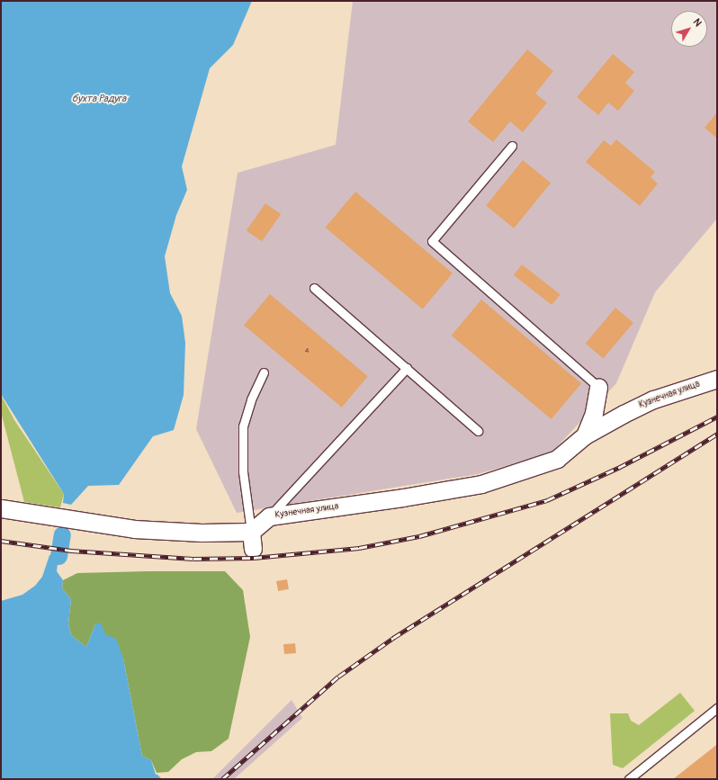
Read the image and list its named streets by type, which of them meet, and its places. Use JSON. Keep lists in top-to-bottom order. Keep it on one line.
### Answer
{"streets":{"street":["Кузнечная улица"]},"water":["бухта Радуга"],"house_numbers":["4"],"north":"top right"}
